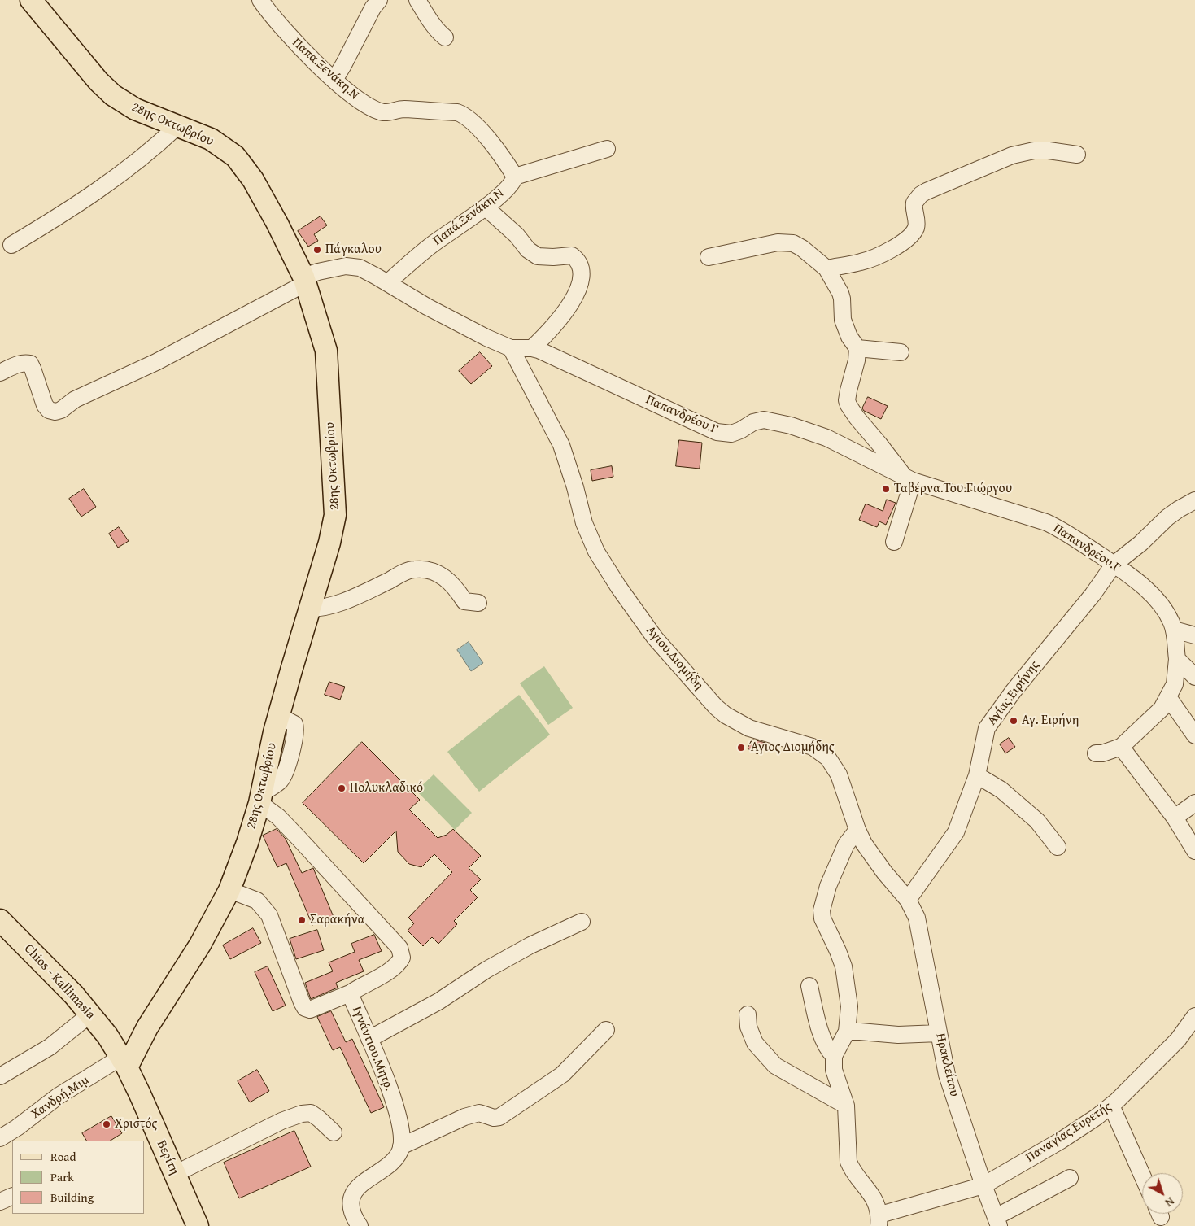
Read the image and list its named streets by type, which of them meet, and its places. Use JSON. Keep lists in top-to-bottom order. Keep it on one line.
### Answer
{"streets":{"main road":["28ης Οκτωβρίου","Chios - Kallimasia","Βερίτη"],"street":["Παπα.Ξενάκη.Ν","Παπά.Ξενάκη.Ν","Παπανδρέου.Γ","Αγιου.Διομήδη","Αγίας.Ειρήνης","Ιγνάντιου.Μητρ.","Ηρακλείτου","Χανδρή.Μιμ","Παναγίας.Ευρετής"]},"crossings":[["Παπα.Ξενάκη.Ν","Παπά.Ξενάκη.Ν"],["28ης Οκτωβρίου","Παπανδρέου.Γ"],["28ης Οκτωβρίου","Chios - Kallimasia"],["28ης Οκτωβρίου","Ιγνάντιου.Μητρ."],["28ης Οκτωβρίου","Χανδρή.Μιμ"],["28ης Οκτωβρίου","Βερίτη"],["Παπά.Ξενάκη.Ν","Παπανδρέου.Γ"],["Παπανδρέου.Γ","Αγιου.Διομήδη"],["Παπανδρέου.Γ","Αγίας.Ειρήνης"],["Αγιου.Διομήδη","Αγίας.Ειρήνης"],["Αγιου.Διομήδη","Ηρακλείτου"],["Αγίας.Ειρήνης","Ηρακλείτου"],["Chios - Kallimasia","Χανδρή.Μιμ"],["Chios - Kallimasia","Βερίτη"],["Ηρακλείτου","Παναγίας.Ευρετής"],["Χανδρή.Μιμ","Βερίτη"]],"places":["Πάγκαλου","Ταβέρνα.Του.Γιώργου","Αγ. Ειρήνη","Άγιος Διομήδης","Πολυκλαδικό","Σαρακήνα","Χριστός"],"legend":["Road","Park","Building"],"north":"bottom right"}
